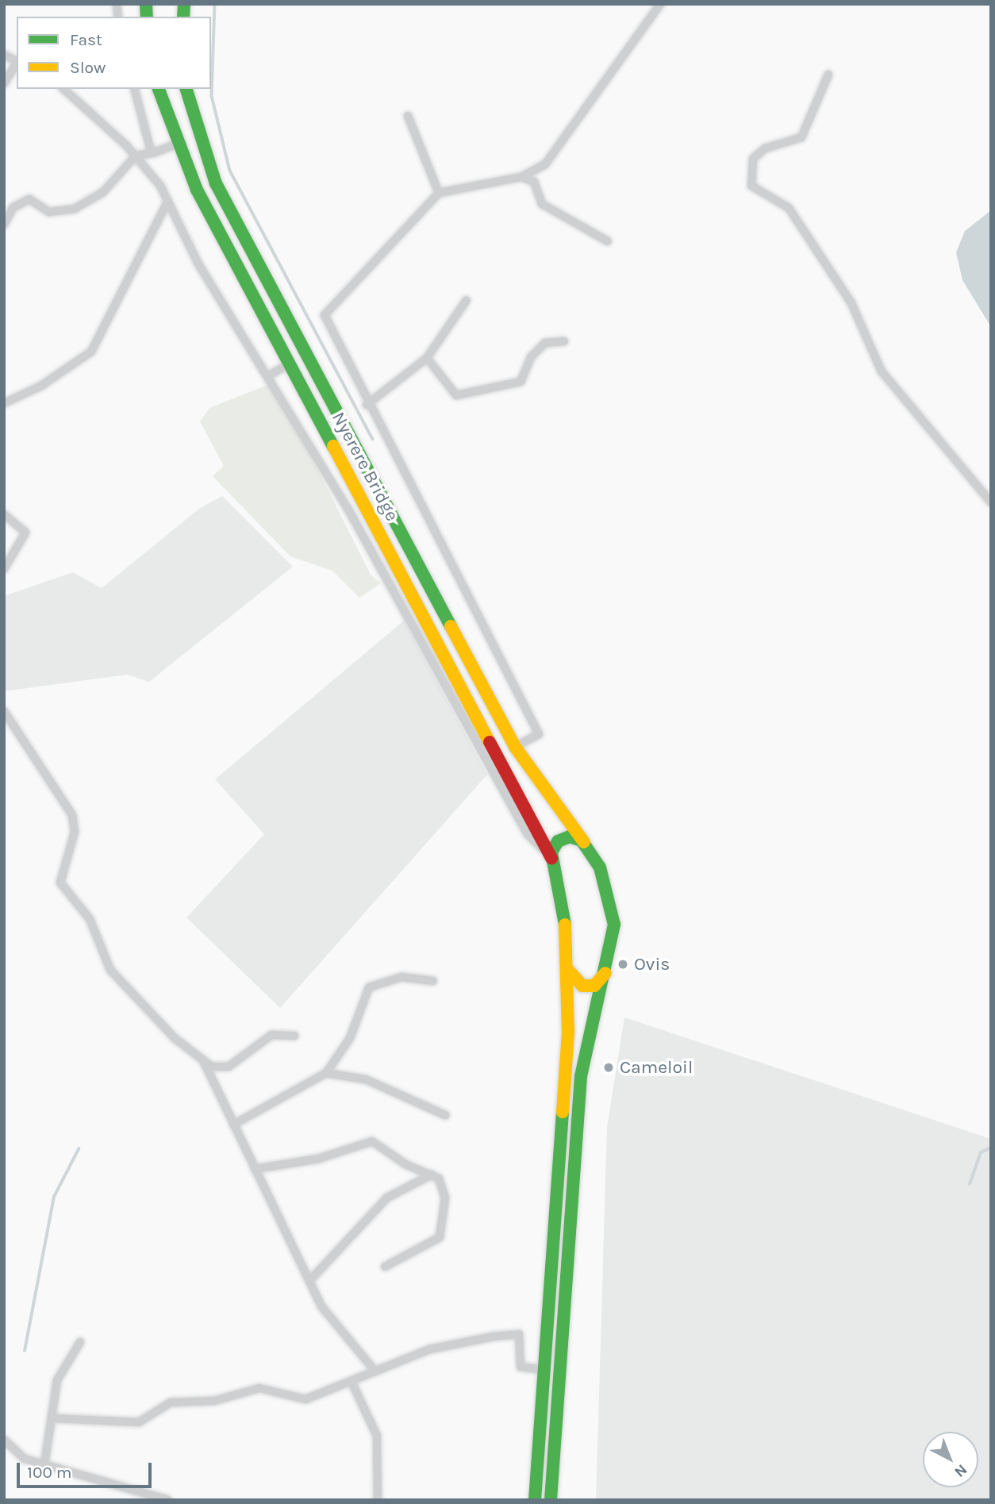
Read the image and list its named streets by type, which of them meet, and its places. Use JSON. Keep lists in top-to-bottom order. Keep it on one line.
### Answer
{"streets":{"main road":["Nyerere Bridge"]},"places":["Ovis","Cameloil"],"legend":["Fast","Slow"],"scale_bar":"100 m","north":"bottom right"}
